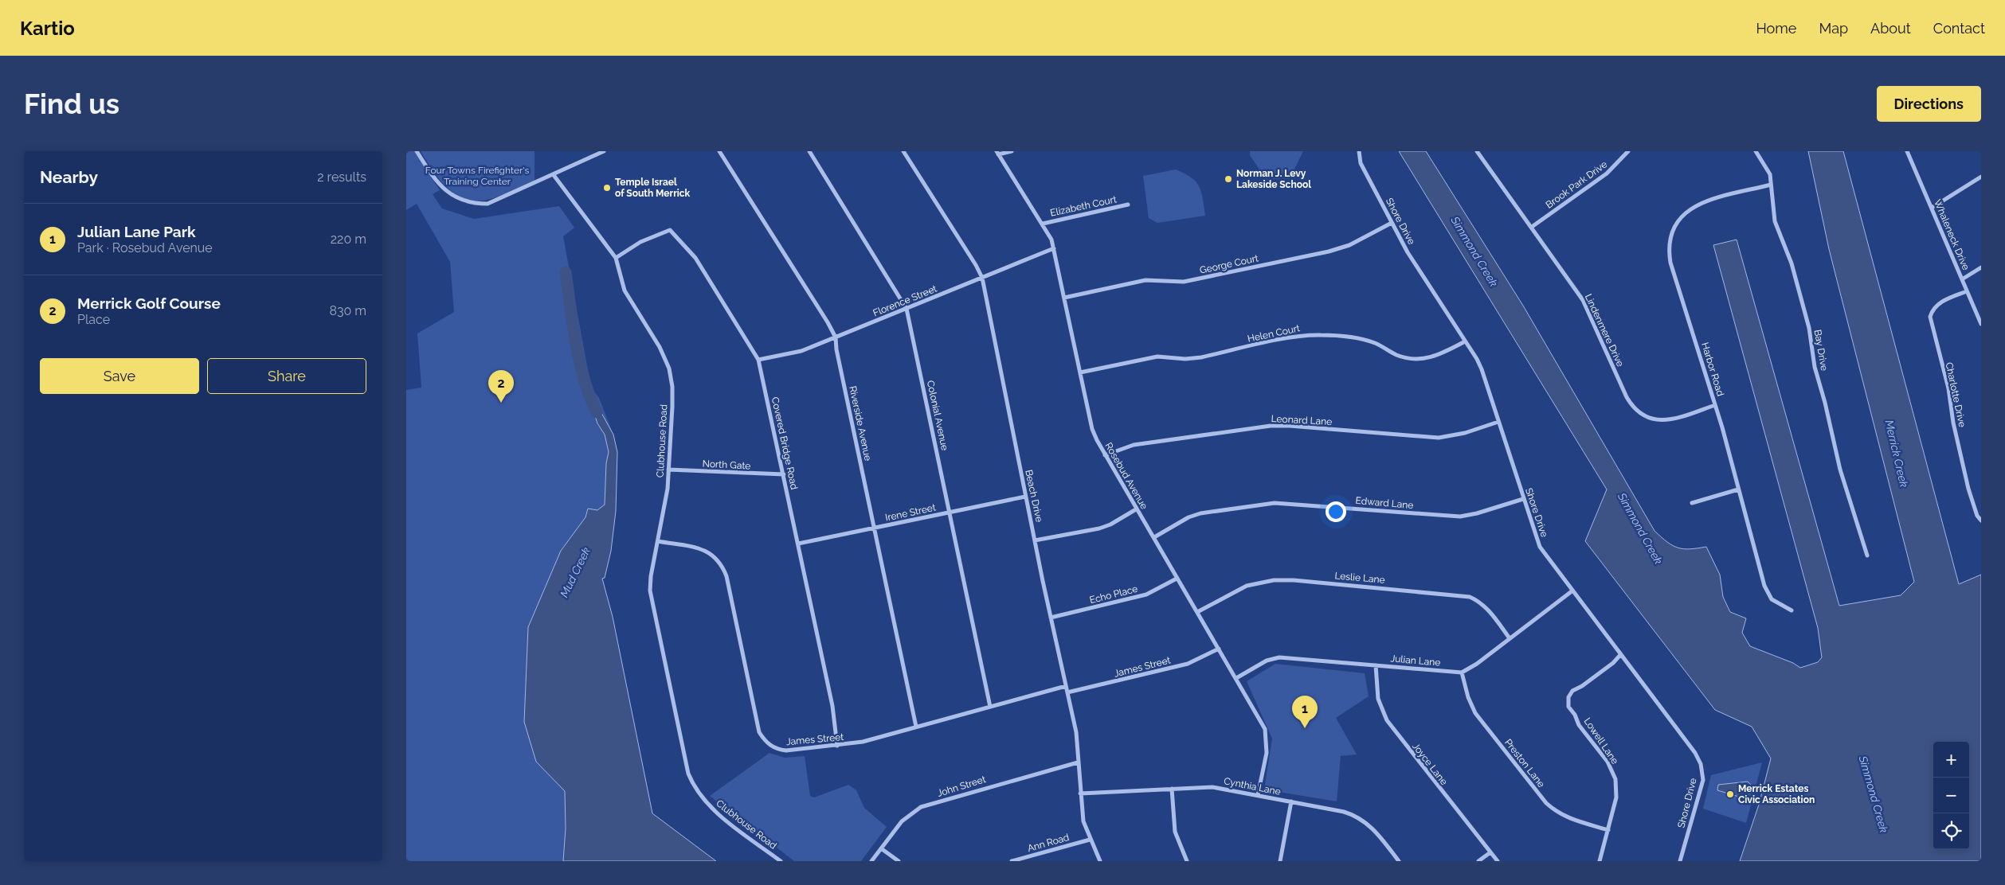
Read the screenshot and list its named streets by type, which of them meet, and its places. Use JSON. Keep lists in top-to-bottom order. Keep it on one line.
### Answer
{"streets":{"street":["Brook Park Drive","Elizabeth Court","Shore Drive","Whaleneck Drive","George Court","Florence Street","Lindenmere Drive","Helen Court","Bay Drive","Harbor Road","Charlotte Drive","Colonial Avenue","Leonard Lane","Riverside Avenue","Clubhouse Road","Covered Bridge Road","North Gate","Rosebud Avenue","Beach Drive","Edward Lane","Irene Street","Leslie Lane","Echo Place","Julian Lane","James Street","Lowell Lane","Preston Lane","Joyce Lane","John Street","Cynthia Lane","Ann Road"]},"crossings":[["Brook Park Drive","Lindenmere Drive"],["Elizabeth Court","Rosebud Avenue"],["Shore Drive","George Court"],["Shore Drive","Helen Court"],["Shore Drive","Leonard Lane"],["Shore Drive","Edward Lane"],["Shore Drive","Lowell Lane"],["Whaleneck Drive","Charlotte Drive"],["George Court","Rosebud Avenue"],["Florence Street","Colonial Avenue"],["Florence Street","Riverside Avenue"],["Florence Street","Covered Bridge Road"],["Florence Street","Rosebud Avenue"],["Florence Street","Beach Drive"],["Lindenmere Drive","Harbor Road"],["Helen Court","Rosebud Avenue"],["Bay Drive","Harbor Road"],["Colonial Avenue","Irene Street"],["Colonial Avenue","James Street"],["Leonard Lane","Rosebud Avenue"],["Riverside Avenue","Irene Street"],["Riverside Avenue","James Street"],["Clubhouse Road","Covered Bridge Road"],["Clubhouse Road","North Gate"],["Clubhouse Road","James Street"],["Covered Bridge Road","North Gate"],["Covered Bridge Road","Irene Street"],["Covered Bridge Road","James Street"],["Rosebud Avenue","Edward Lane"],["Rosebud Avenue","Leslie Lane"],["Rosebud Avenue","Echo Place"],["Rosebud Avenue","Julian Lane"],["Rosebud Avenue","James Street"],["Rosebud Avenue","Cynthia Lane"],["Beach Drive","Irene Street"],["Beach Drive","Echo Place"],["Beach Drive","James Street"],["Beach Drive","John Street"],["Beach Drive","Cynthia Lane"],["Beach Drive","Ann Road"],["Julian Lane","Preston Lane"],["Julian Lane","Joyce Lane"],["Lowell Lane","Preston Lane"]],"water":["Simmond Creek","Merrick Creek","Mud Creek"],"parks":["Four Towns Firefighter's Training Center"],"places":["Norman J. Levy Lakeside School","Temple Israel of South Merrick","Merrick Estates Civic Association"],"page":{"header":"Kartio","nav":["Home","Map","About","Contact"],"buttons":["Directions",["Save","Share"]],"title":"Find us","heading":["Nearby","2 results"],"list":[{"mark":"1","name":"Julian Lane Park","note":"Park · Rosebud Avenue","value":"220 m"},{"mark":"2","name":"Merrick Golf Course","note":"Place","value":"830 m"}],"pins":["2","1"],"map_buttons":["+","−"]}}
